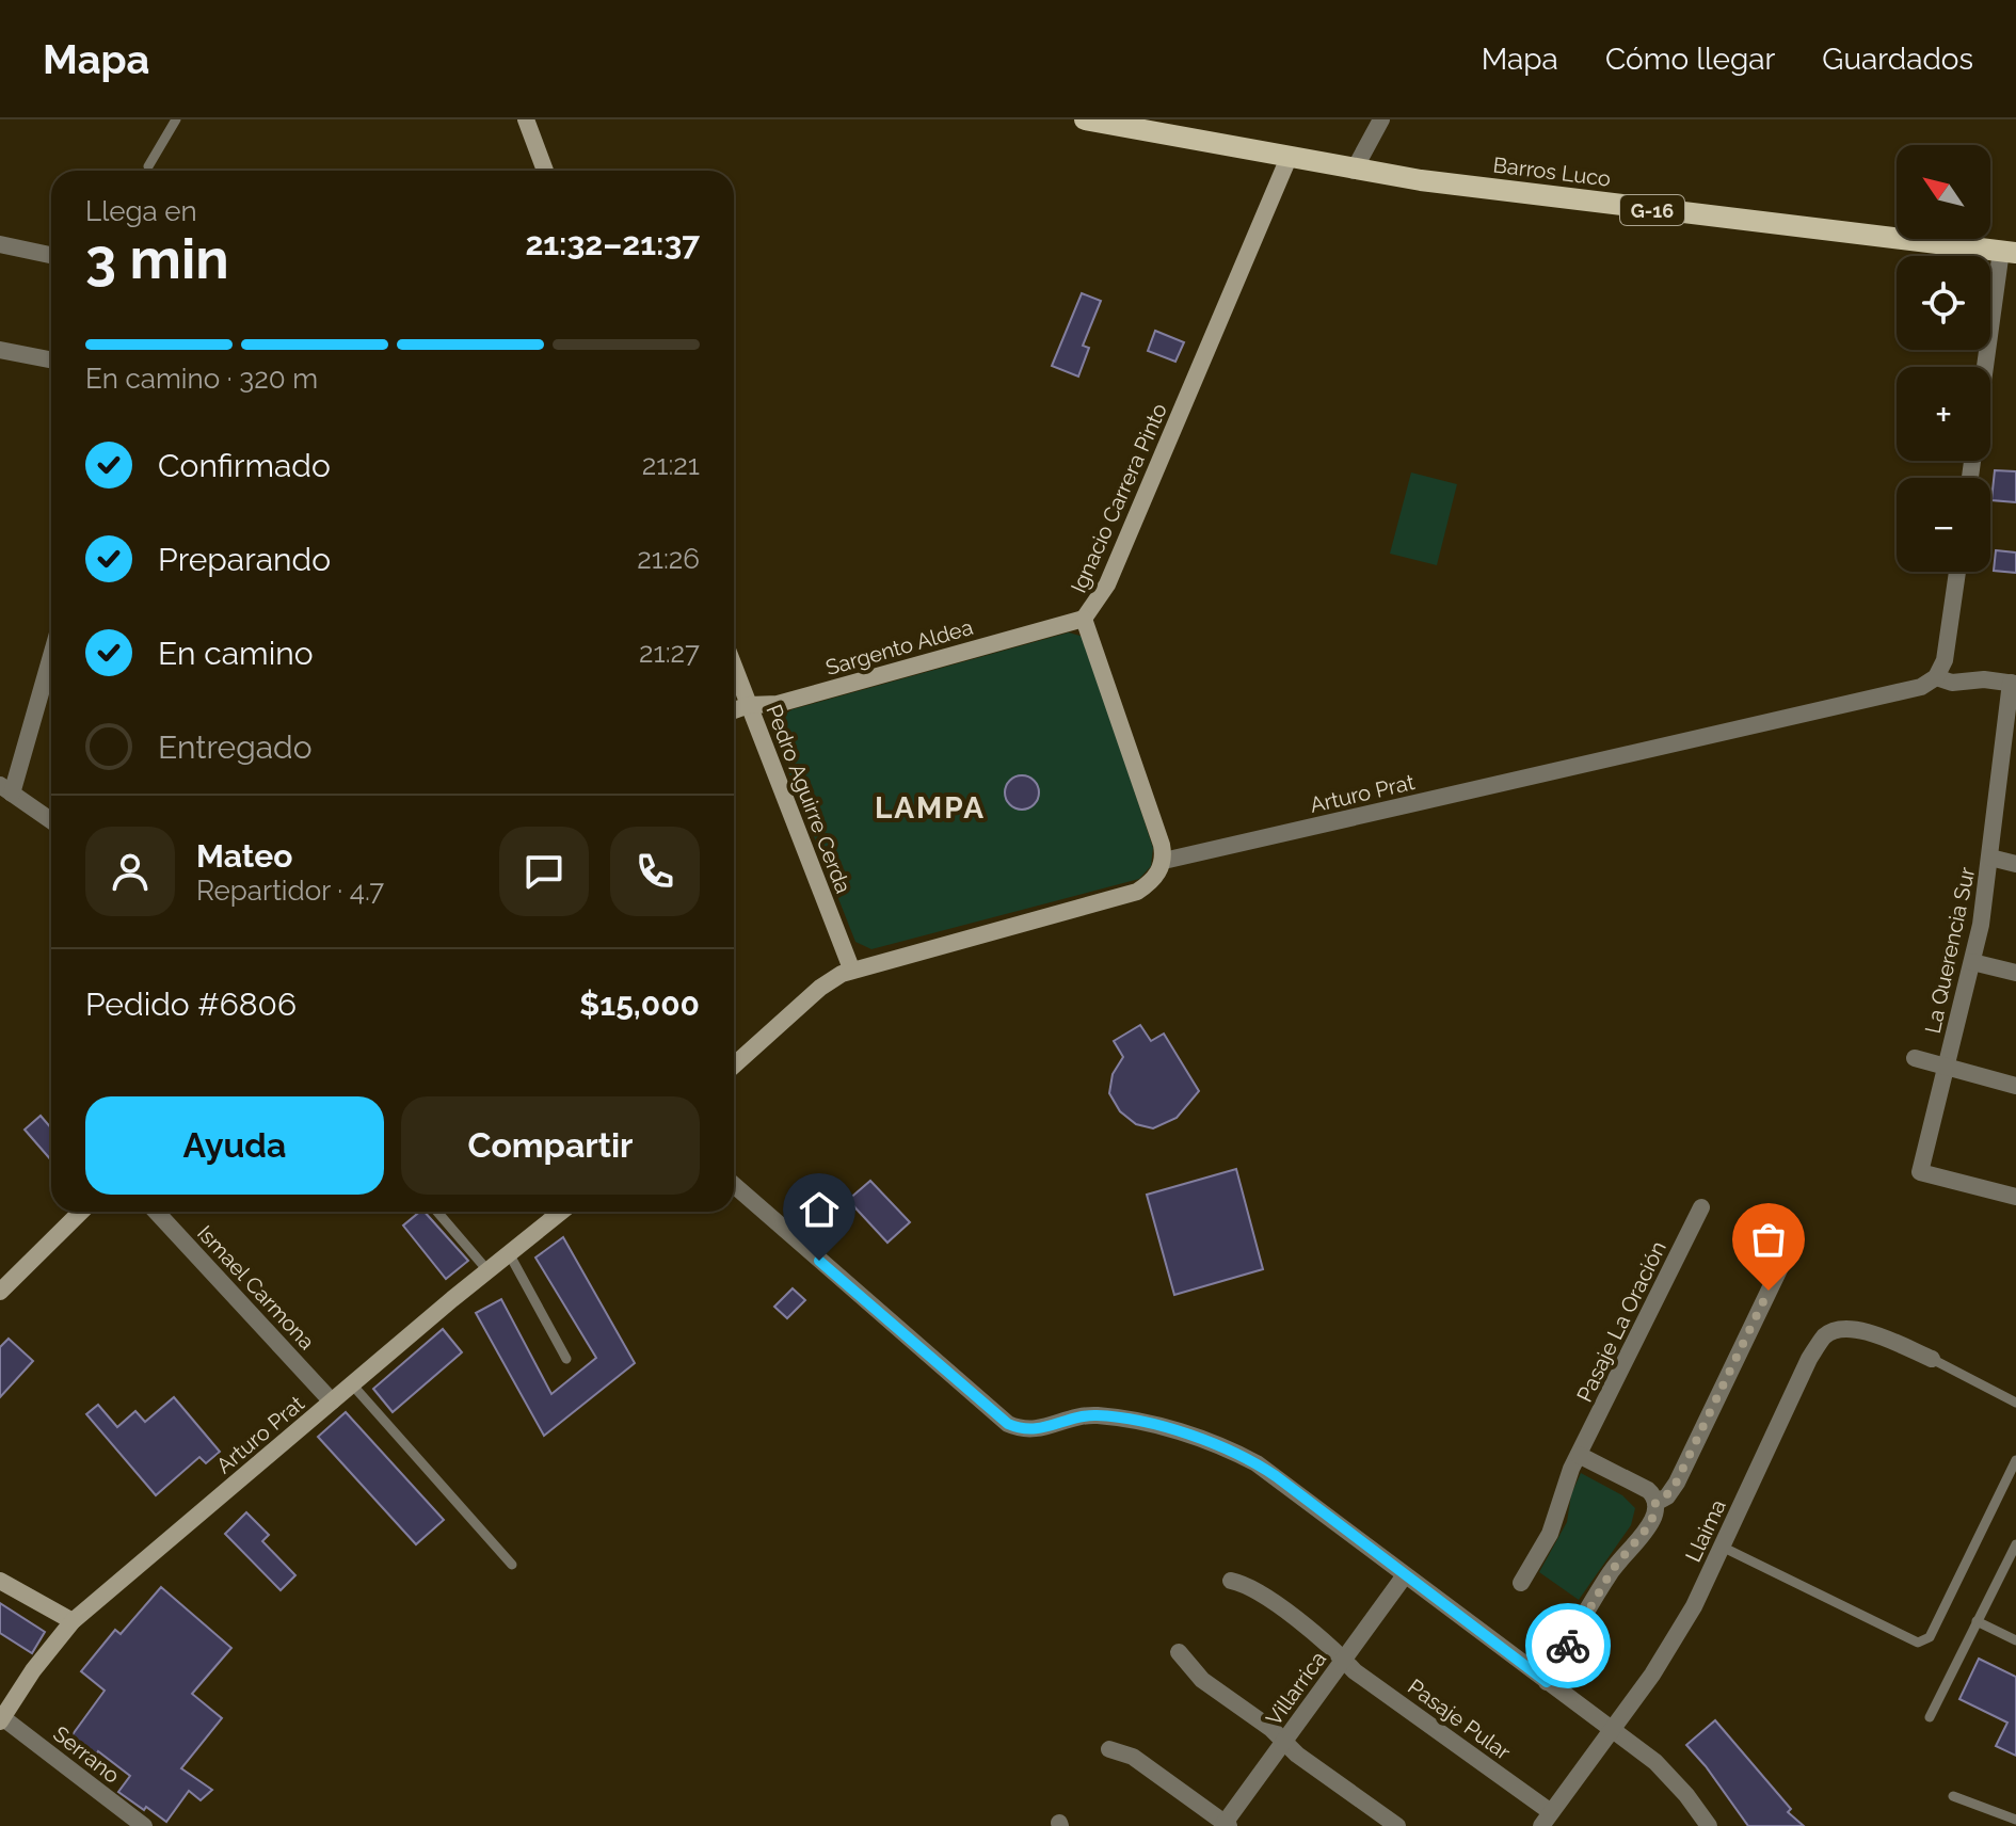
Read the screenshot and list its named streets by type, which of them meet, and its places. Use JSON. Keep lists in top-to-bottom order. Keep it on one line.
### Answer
{"streets":{"main road":["Barros Luco","G-16","Ignacio Carrera Pinto","Sargento Aldea","Arturo Prat","Pedro Aguirre Cerda"],"street":["La Querencia Sur","Ismael Carmona","Pasaje La Oración","Llaima","Villarrica","Pasaje Pular","Serrano"]},"crossings":[["Barros Luco","Ignacio Carrera Pinto"],["Ignacio Carrera Pinto","Sargento Aldea"],["Ignacio Carrera Pinto","Arturo Prat"],["Sargento Aldea","Pedro Aguirre Cerda"],["Arturo Prat","Ismael Carmona"],["Arturo Prat","Serrano"],["Llaima","Pasaje Pular"],["Villarrica","Pasaje Pular"]],"districts":["LAMPA"],"north":"top left","page":{"header":"Mapa","nav":["Mapa","Cómo llegar","Guardados"],"map_buttons":["+","−"],"heading":["3 min","Llega en","21:32–21:37"],"panel":["Mateo","Repartidor · 4.7","Pedido #6806","$15,000"],"bar":"En camino · 320 m","list":[["Confirmado","21:21"],["Preparando","21:26"],["En camino","21:27"],"Entregado"],"buttons":["Ayuda","Compartir"]}}
